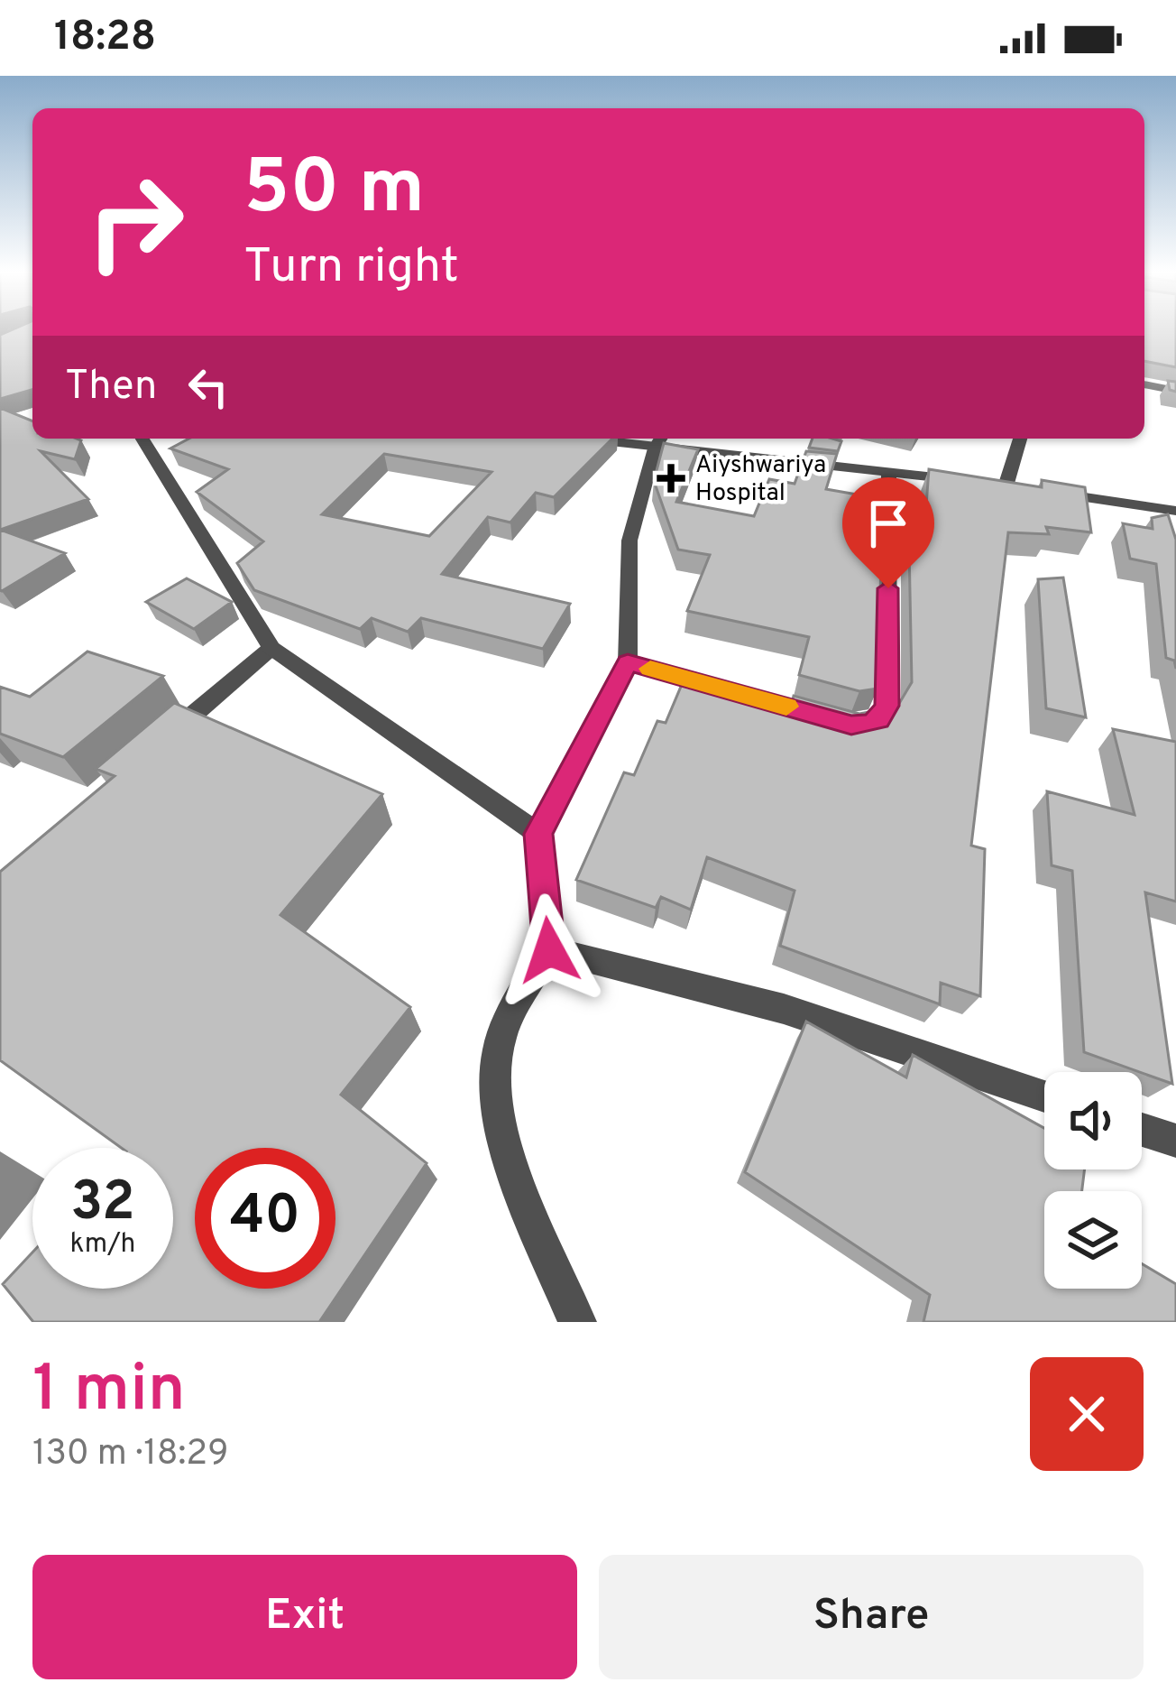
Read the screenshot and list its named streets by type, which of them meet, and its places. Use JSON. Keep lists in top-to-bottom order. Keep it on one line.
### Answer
{"places":{"health":["Aiyshwariya Hospital"]},"page":{"status":"18:28","turn":["50 m","Turn right"],"then":"Then","speed":"32 km/h","limit":"40","heading":["1 min","130 m · 18:29"],"buttons":["Exit","Share"]}}
